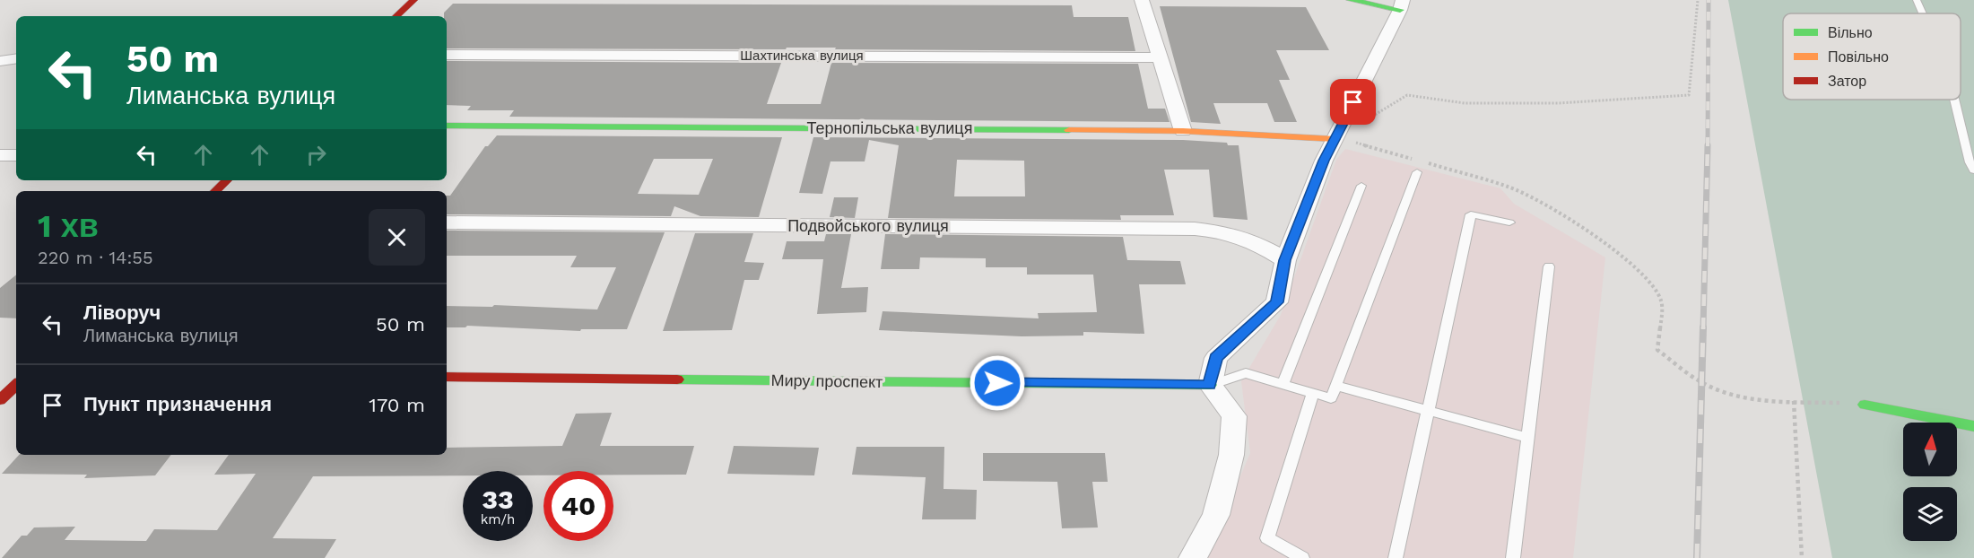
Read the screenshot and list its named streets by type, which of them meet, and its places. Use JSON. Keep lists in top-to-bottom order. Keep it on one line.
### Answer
{"streets":{"street":["Шахтинська вулиця","Тернопільська вулиця","Подвойського вулиця","Миру проспект"]},"legend":["Вільно","Повільно","Затор"],"north":"top","page":{"turn":["50 m","Лиманська вулиця"],"heading":["1 хв","220 m · 14:55"],"list":[{"name":"Ліворуч","note":"Лиманська вулиця","value":"50 m"},{"name":"Пункт призначення","value":"170 m"}],"speed":"33 km/h","limit":"40"}}
